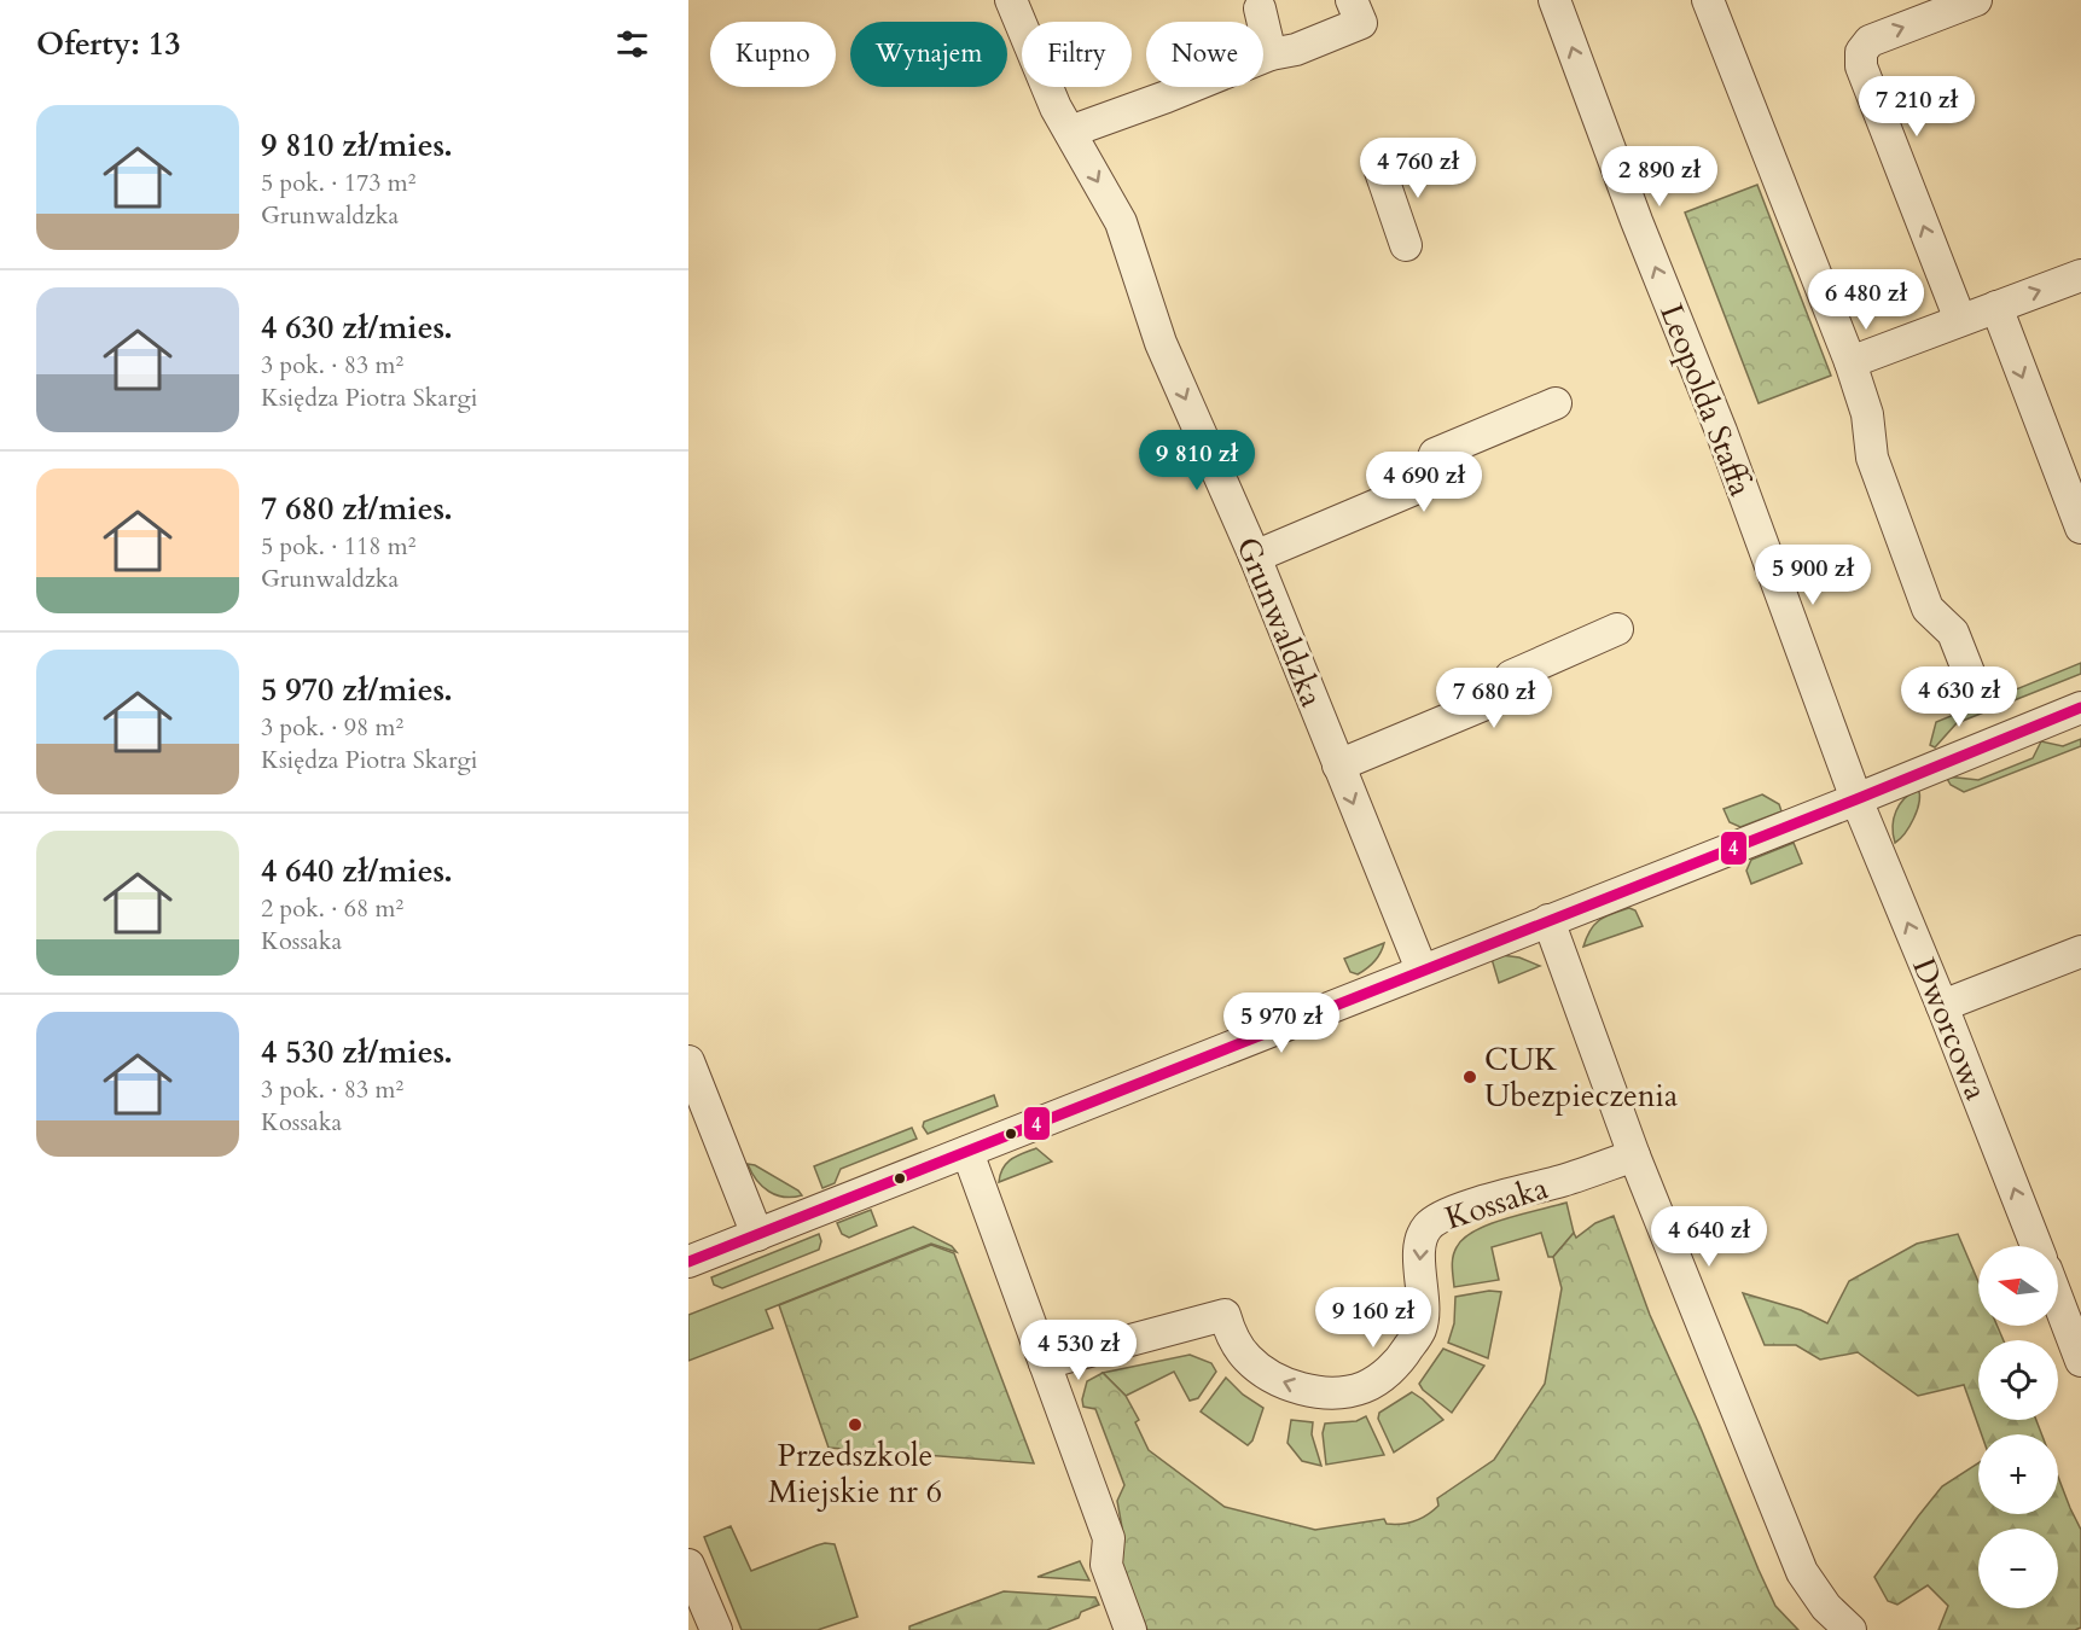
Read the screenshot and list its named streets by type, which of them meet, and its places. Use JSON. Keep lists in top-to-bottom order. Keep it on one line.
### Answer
{"streets":{"street":["Leopolda Staffa","Grunwaldzka","Dworcowa","Kossaka"]},"crossings":[["Leopolda Staffa","Dworcowa"]],"one_way":["Grunwaldzka","Dworcowa"],"places":["CUK Ubezpieczenia","Przedszkole Miejskie nr 6"],"lines":["transit line 4"],"north":"left","page":{"heading":"Oferty: 13","chip":["Kupno","Wynajem","Filtry","Nowe"],"price":["7 210 zł","4 760 zł","2 890 zł","6 480 zł","9 810 zł","4 690 zł","5 900 zł","4 630 zł","7 680 zł","5 970 zł","4 640 zł","9 160 zł","4 530 zł"],"list":[{"name":"9 810 zł/mies.","note":"5 pok. · 173 m² · Grunwaldzka"},{"name":"4 630 zł/mies.","note":"3 pok. · 83 m² · Księdza Piotra Skargi"},{"name":"7 680 zł/mies.","note":"5 pok. · 118 m² · Grunwaldzka"},{"name":"5 970 zł/mies.","note":"3 pok. · 98 m² · Księdza Piotra Skargi"},{"name":"4 640 zł/mies.","note":"2 pok. · 68 m² · Kossaka"},{"name":"4 530 zł/mies.","note":"3 pok. · 83 m² · Kossaka"}],"map_buttons":["+","−"]}}
